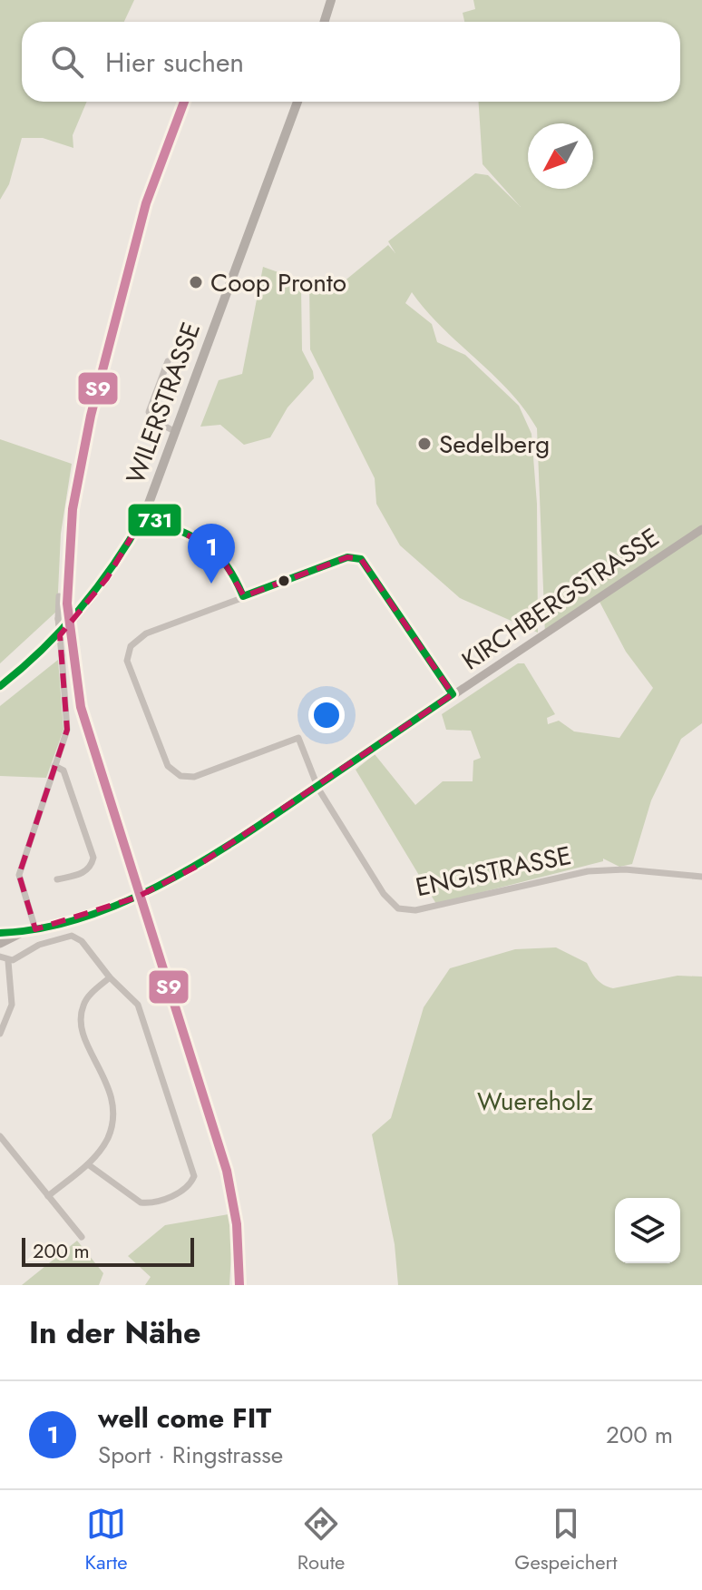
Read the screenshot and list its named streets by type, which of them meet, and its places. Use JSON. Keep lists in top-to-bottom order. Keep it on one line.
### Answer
{"streets":{"main road":["WILERSTRASSE","KIRCHBERGSTRASSE"],"street":["ENGISTRASSE"]},"crossings":[["KIRCHBERGSTRASSE","ENGISTRASSE"]],"parks":["Wuereholz"],"places":["Coop Pronto","Sedelberg"],"lines":["transit line S9","transit line 731"],"scale_bar":"200 m","north":"bottom left","page":{"search":"Hier suchen","pins":"1","scale":"200 m","heading":"In der Nähe","list":[{"mark":"1","name":"well come FIT","note":"Sport · Ringstrasse","value":"200 m"}],"nav":["Karte","Route","Gespeichert"]}}
